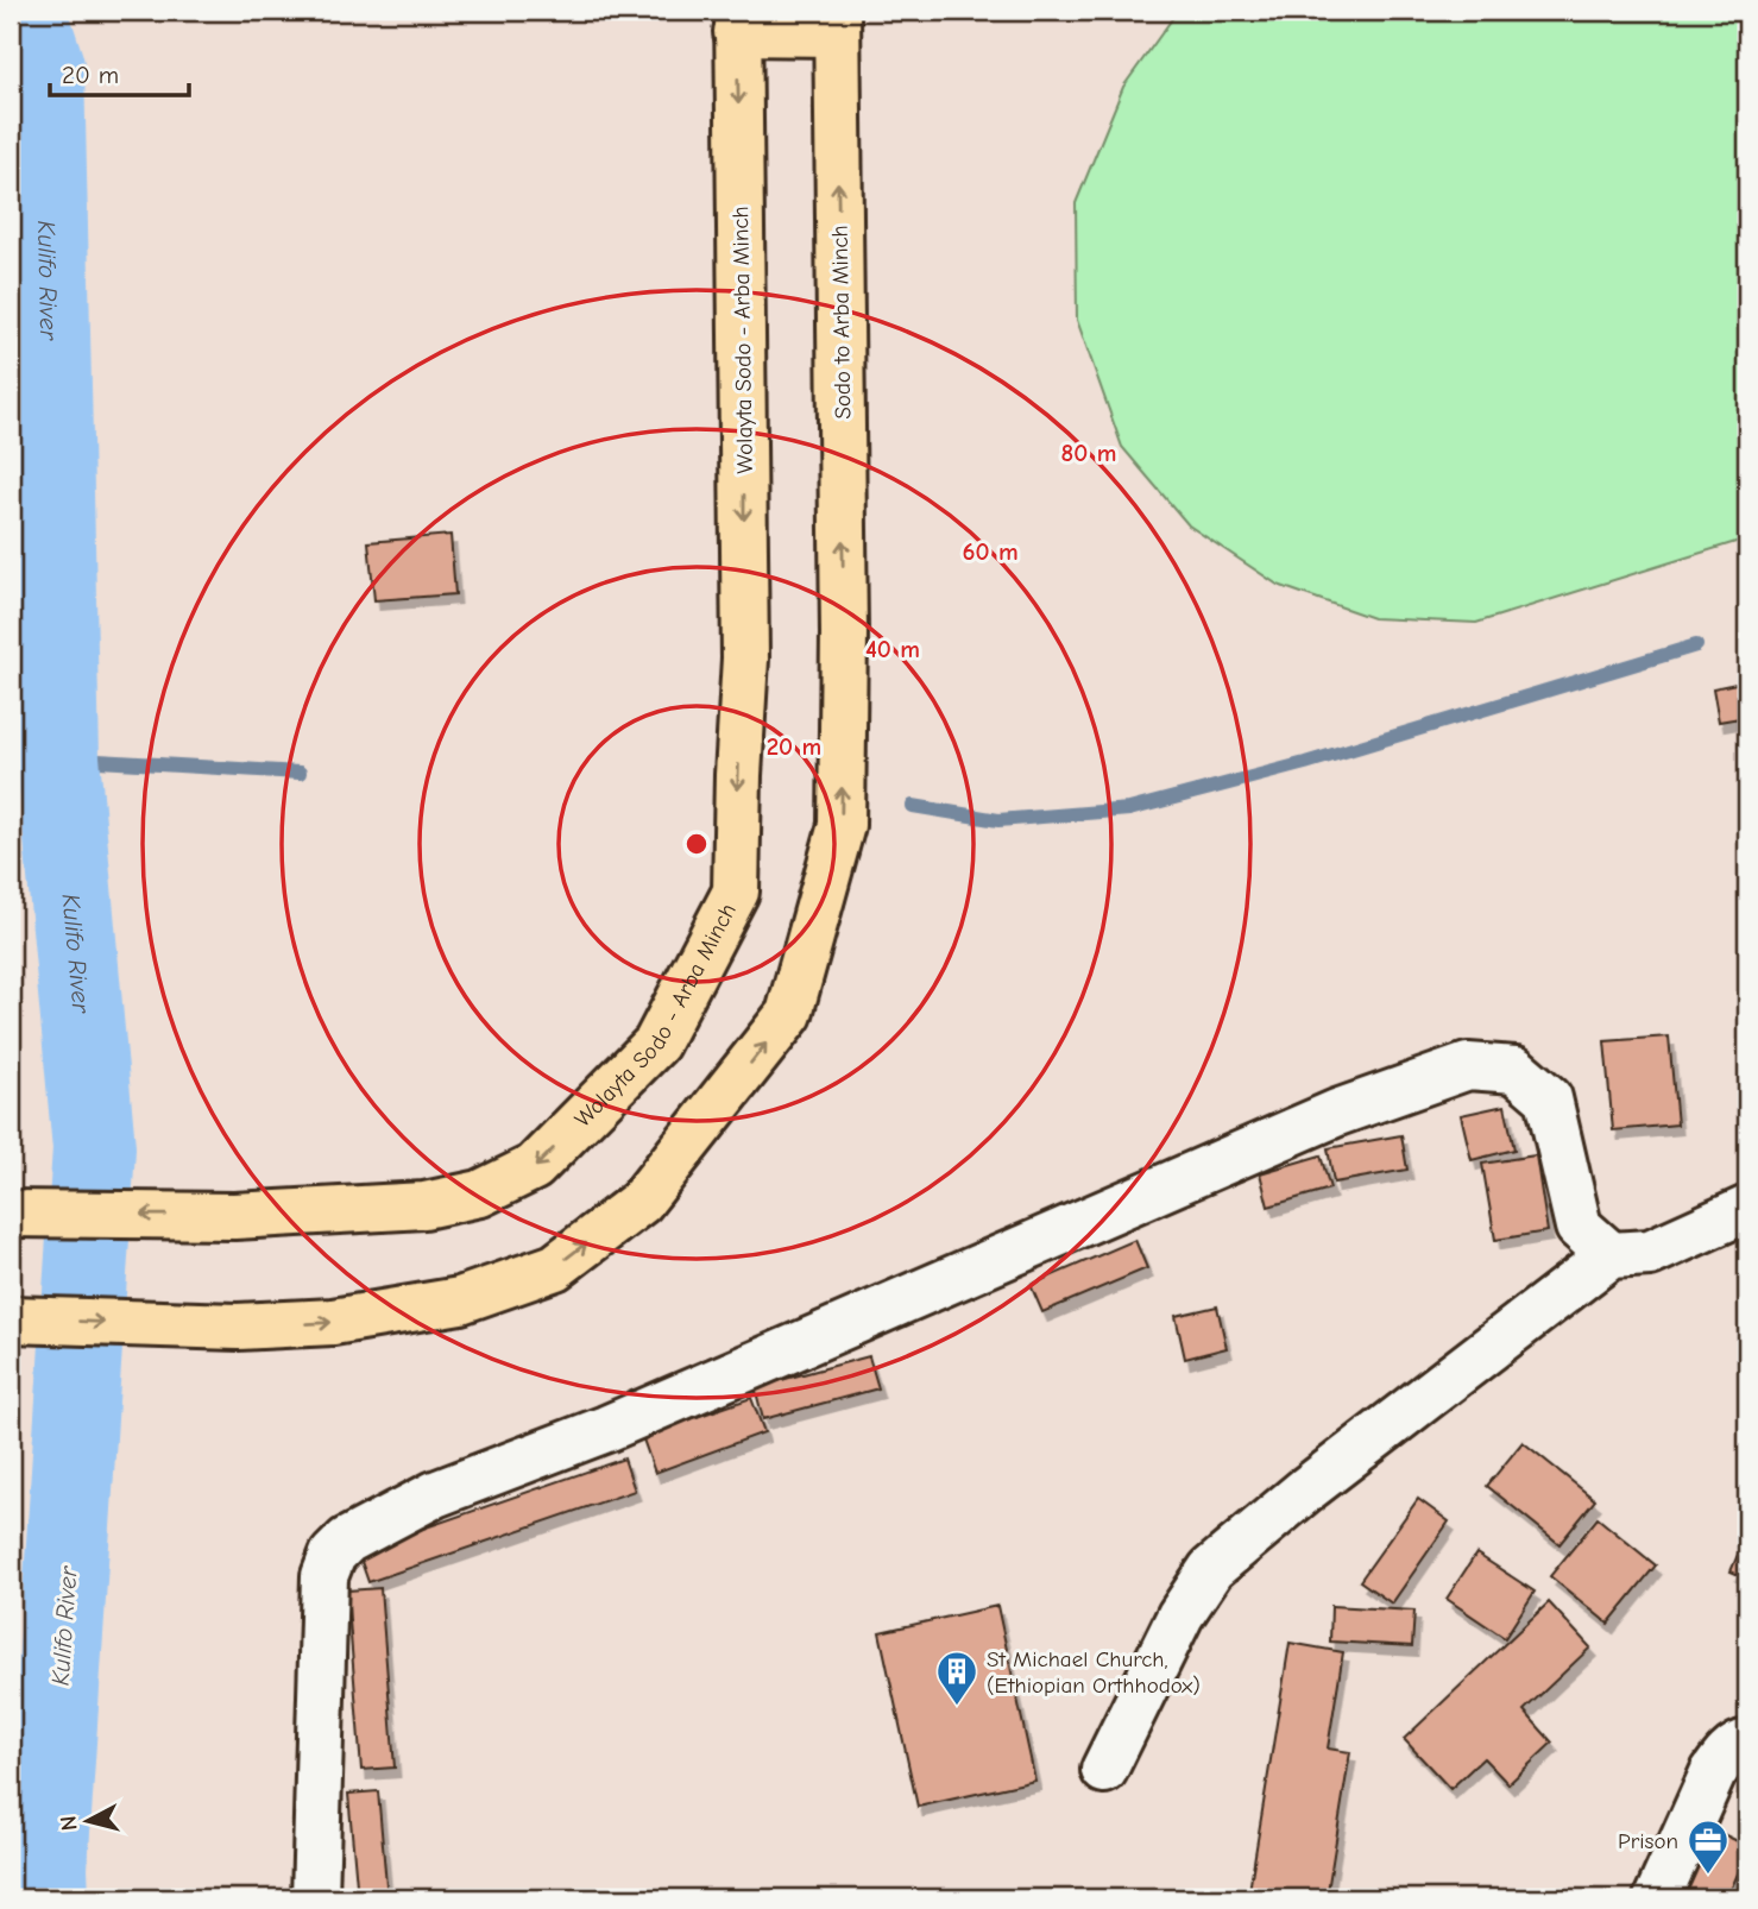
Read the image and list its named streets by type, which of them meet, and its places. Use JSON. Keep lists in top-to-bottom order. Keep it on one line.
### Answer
{"streets":{"highway":["Sodo to Arba Minch","Wolayta Sodo - Arba Minch"]},"one_way":["Sodo to Arba Minch"],"water":["Kulifo River"],"places":{"building":["St Michael Church, (Ethiopian Orthhodox)"],"office":["Prison"]},"scale_bar":"20 m","north":"left","rings":["80 m","60 m","40 m","20 m"]}
